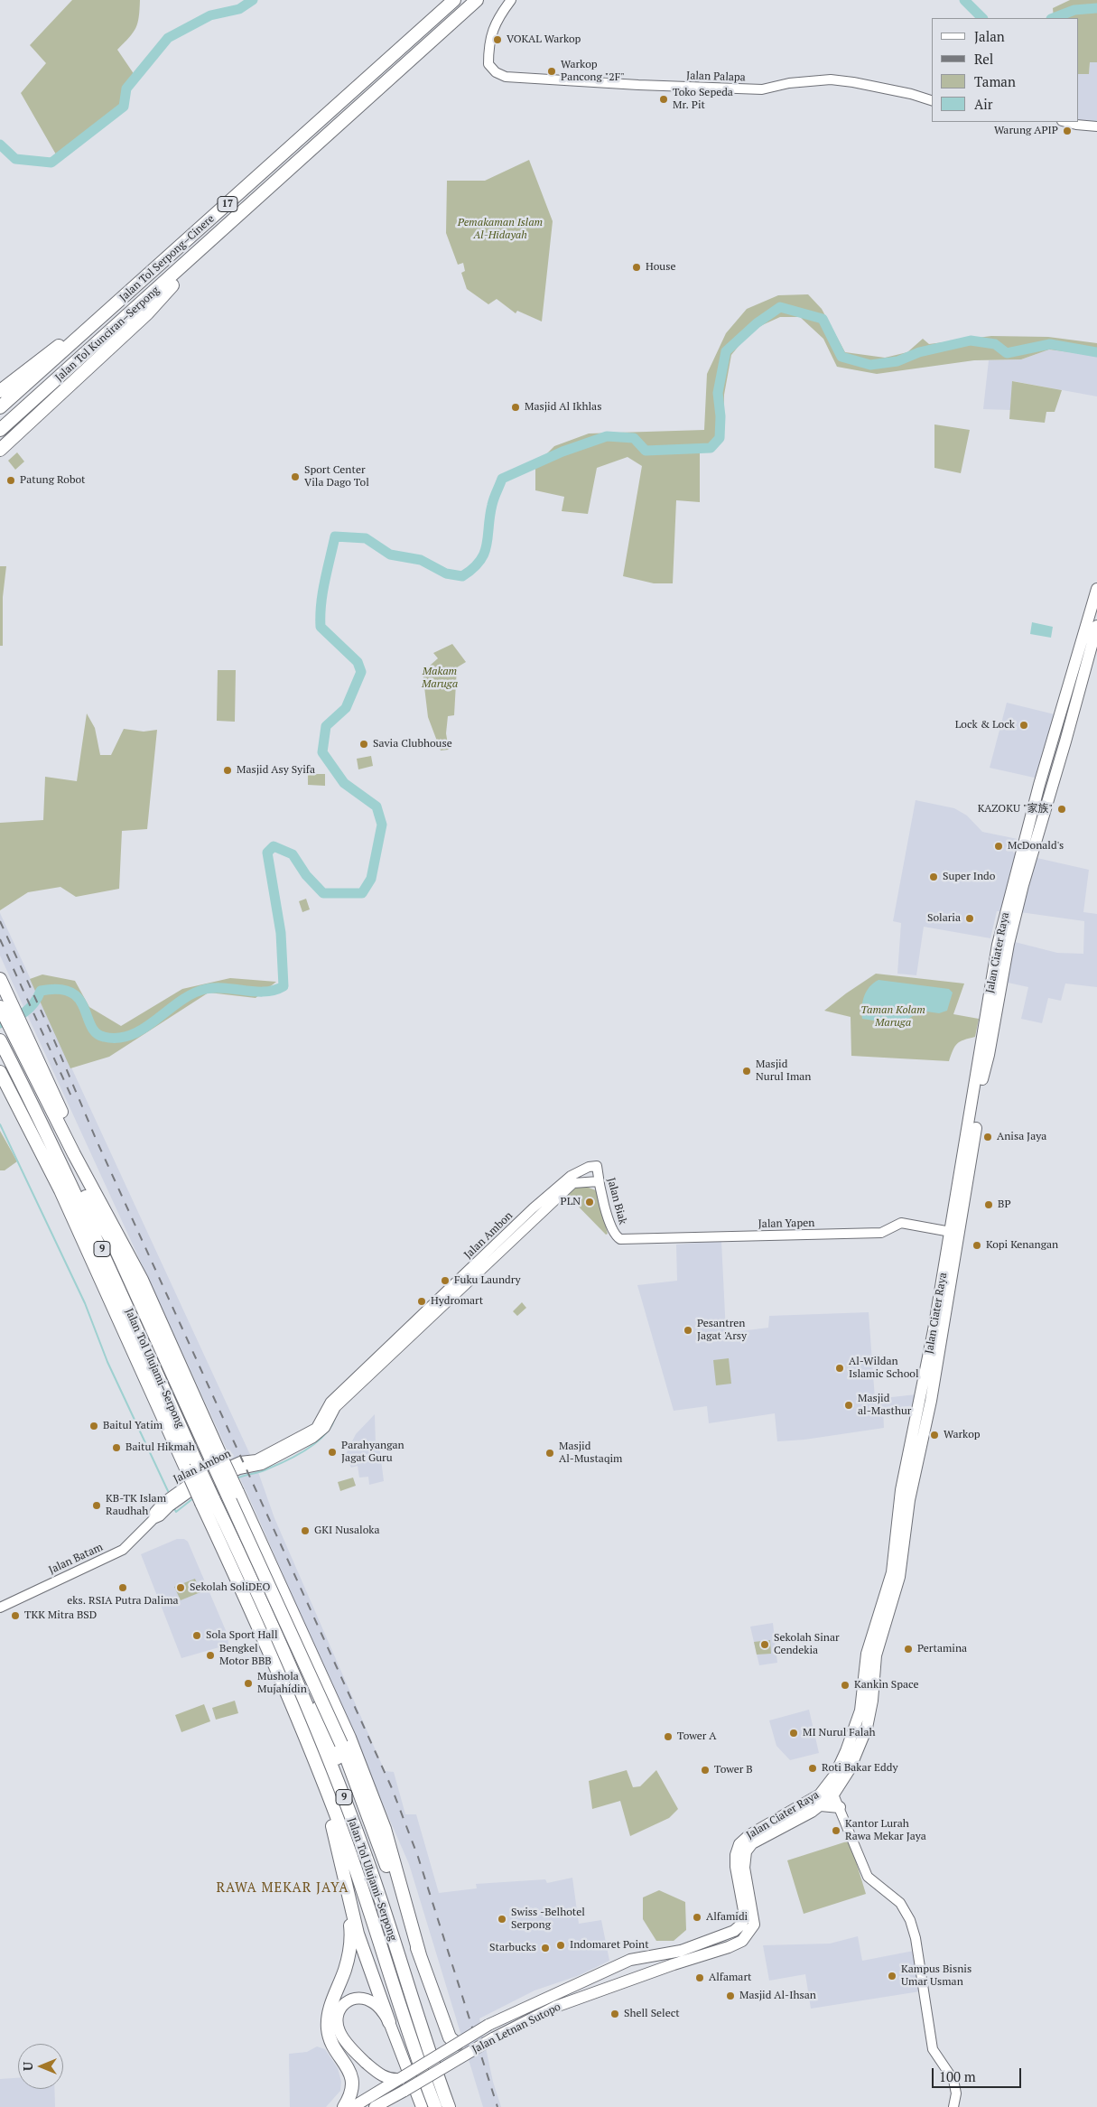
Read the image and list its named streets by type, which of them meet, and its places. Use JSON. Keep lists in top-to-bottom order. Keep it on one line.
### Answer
{"streets":{"highway":["17","Jalan Tol Serpong–Cinere","Jalan Tol Kunciran–Serpong","9","Jalan Tol Ulujami–Serpong"],"main road":["Jalan Ciater Raya","Jalan Letnan Sutopo"],"street":["Jalan Palapa","Jalan Biak","Jalan Yapen","Jalan Ambon","Jalan Batam"]},"crossings":[["Jalan Tol Serpong–Cinere","Jalan Tol Kunciran–Serpong"],["Jalan Ciater Raya","Jalan Yapen"],["Jalan Ciater Raya","Jalan Letnan Sutopo"],["Jalan Biak","Jalan Yapen"],["Jalan Biak","Jalan Ambon"],["Jalan Ambon","Jalan Batam"]],"districts":["RAWA MEKAR JAYA"],"parks":["Pemakaman Islam Al-Hidayah","Makam Maruga","Taman Kolam Maruga"],"places":["VOKAL Warkop","Warkop Pancong \"2F\"","Toko Sepeda Mr. Pit","Warung APIP","House","Masjid Al Ikhlas","Sport Center Vila Dago Tol","Patung Robot","Lock & Lock","Savia Clubhouse","Masjid Asy Syifa","KAZOKU \"家族\"","McDonald's","Super Indo","Solaria","Masjid Nurul Iman","Anisa Jaya","PLN","BP","Kopi Kenangan","Fuku Laundry","Hydromart","Pesantren Jagat 'Arsy","Al-Wildan Islamic School","Masjid al-Masthur","Baitul Yatim","Warkop","Baitul Hikmah","Parahyangan Jagat Guru","Masjid Al-Mustaqim","KB-TK Islam Raudhah","GKI Nusaloka","eks. RSIA Putra Dalima","Sekolah SoliDEO","TKK Mitra BSD","Sola Sport Hall","Sekolah Sinar Cendekia","Pertamina","Bengkel Motor BBB","Mushola Mujahidin","Kankin Space","MI Nurul Falah","Tower A","Roti Bakar Eddy","Tower B","Kantor Lurah Rawa Mekar Jaya","Alfamidi","Swiss -Belhotel Serpong","Indomaret Point","Starbucks","Kampus Bisnis Umar Usman","Alfamart","Masjid Al-Ihsan","Shell Select"],"legend":["Jalan","Rel","Taman","Air"],"scale_bar":"100 m","north":"left"}
